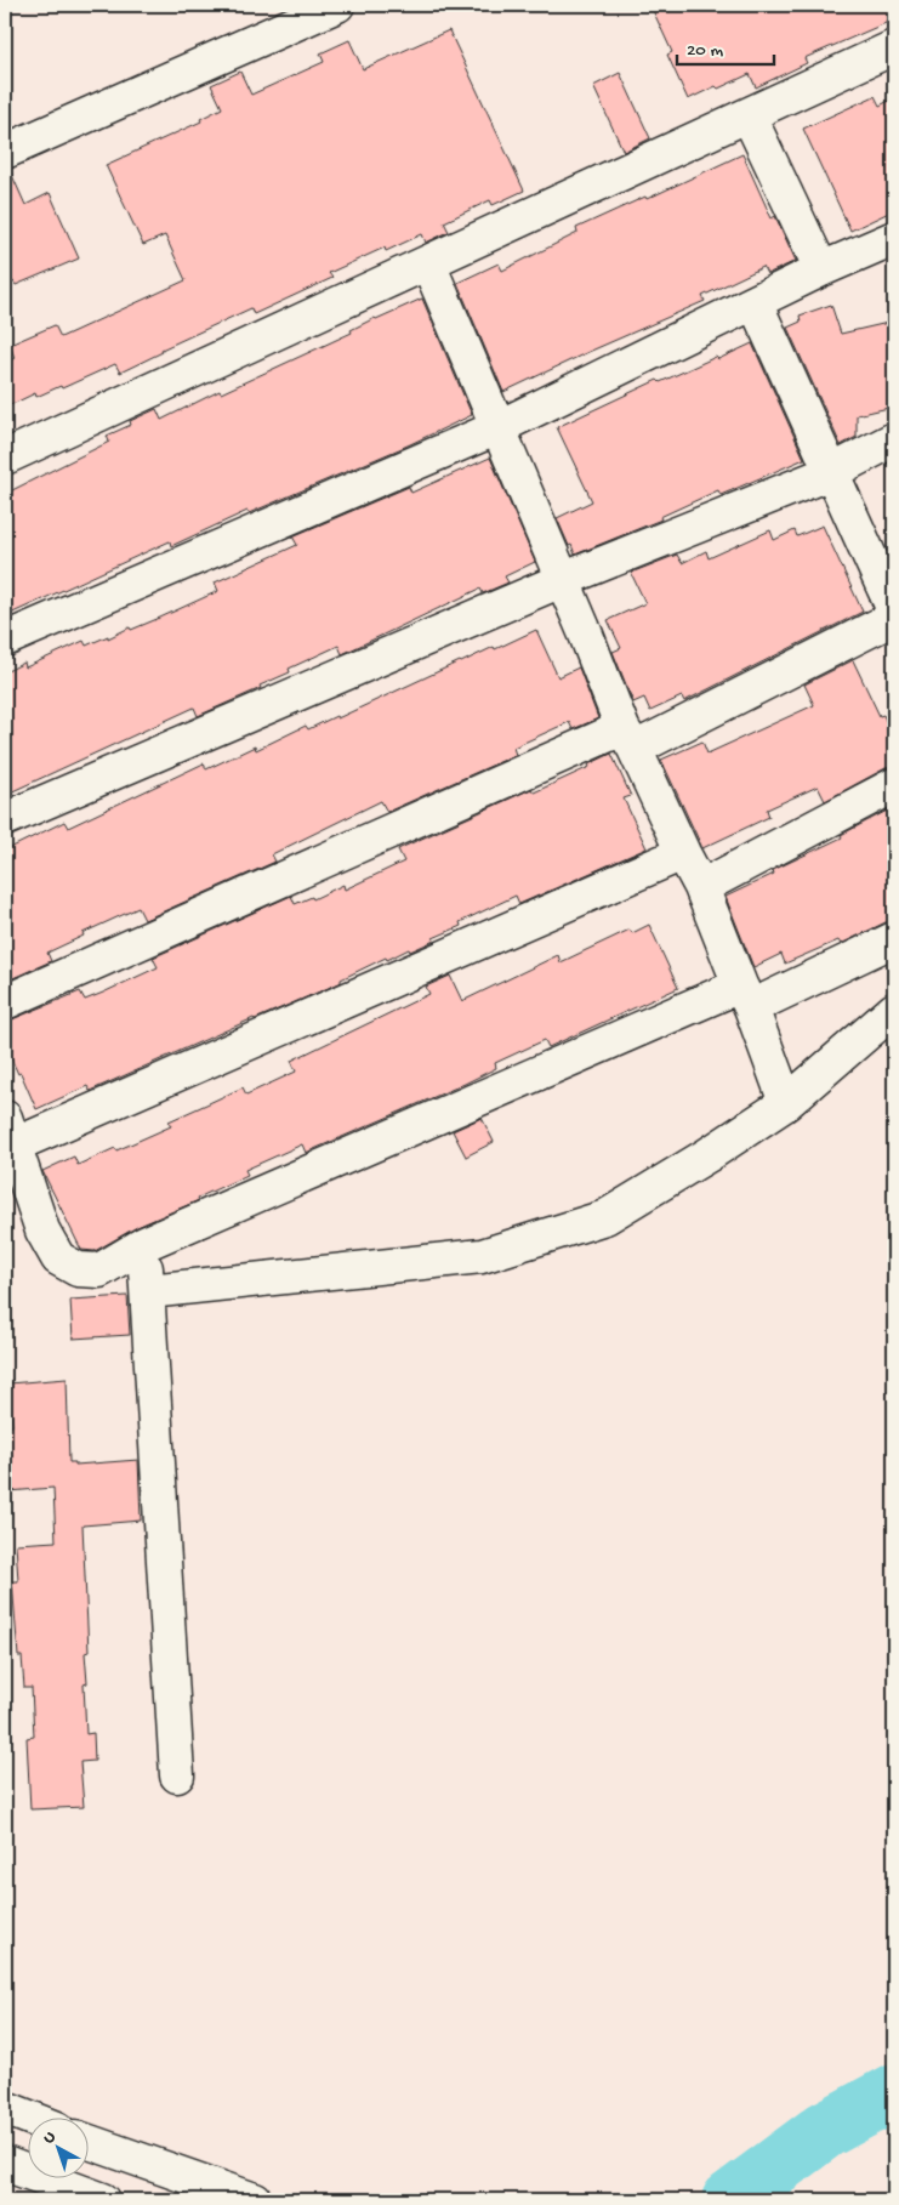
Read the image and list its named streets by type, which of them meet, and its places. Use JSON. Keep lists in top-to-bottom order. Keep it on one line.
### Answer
{"scale_bar":"20 m","north":"top left"}
